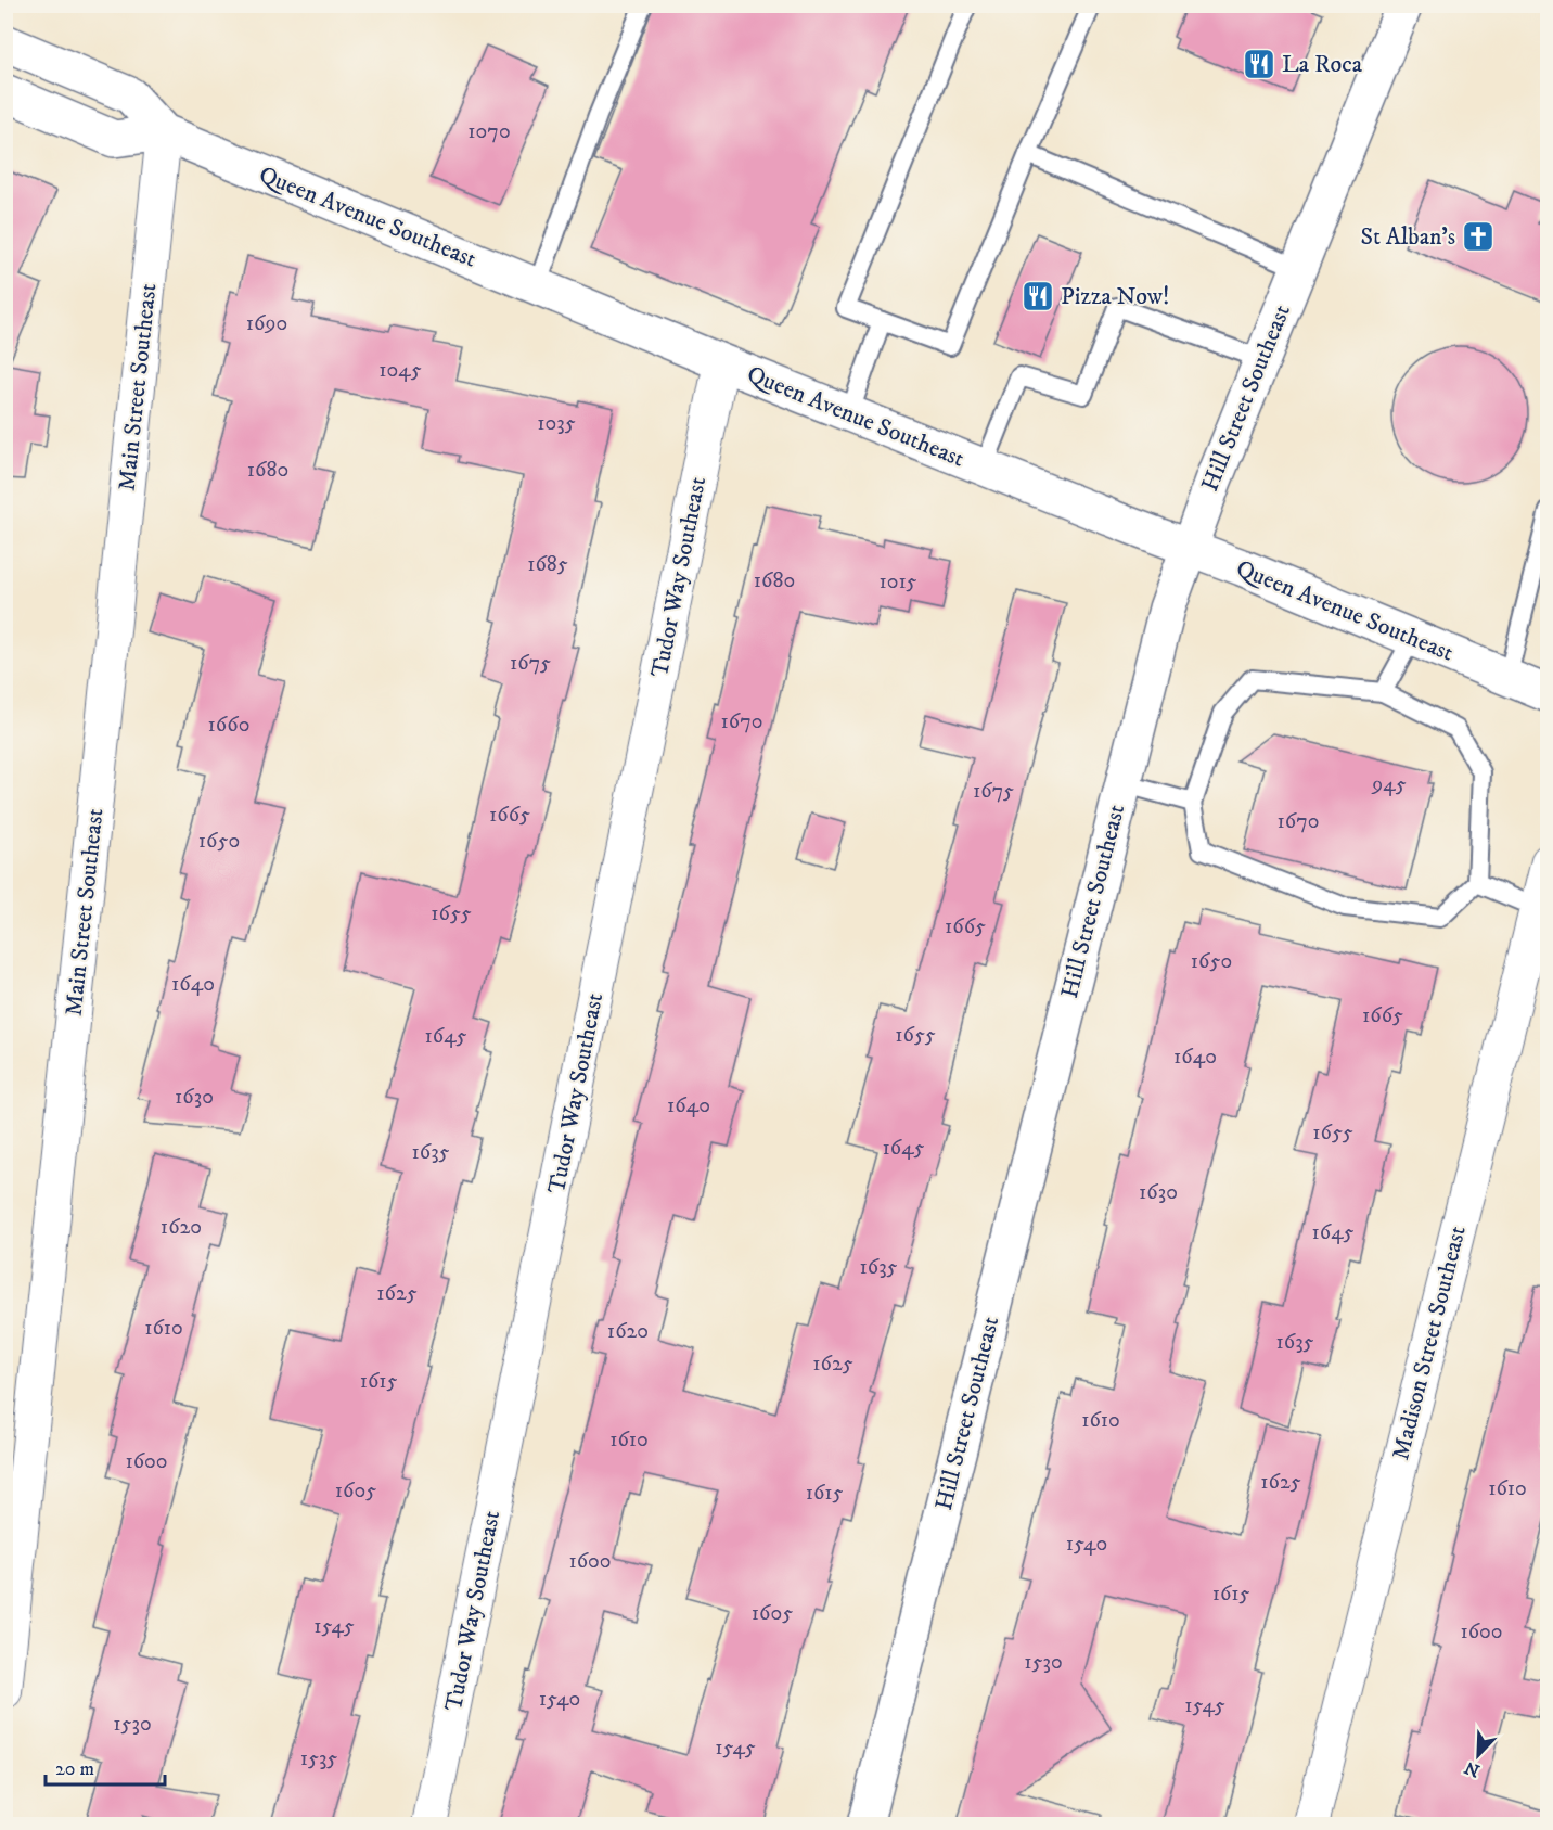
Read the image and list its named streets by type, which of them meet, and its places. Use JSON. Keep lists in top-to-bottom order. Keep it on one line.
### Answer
{"streets":{"street":["Queen Avenue Southeast","Main Street Southeast","Hill Street Southeast","Tudor Way Southeast","Madison Street Southeast"]},"crossings":[["Queen Avenue Southeast","Main Street Southeast"],["Queen Avenue Southeast","Hill Street Southeast"],["Queen Avenue Southeast","Tudor Way Southeast"]],"places":{"restaurant":["La Roca","Pizza Now!"],"church":["St Alban's"]},"house_numbers":["1070","1690","1045","1035","1680","1685","1680","1015","1675","1670","1660","945","1675","1665","1670","1650","1655","1665","1650","1640","1665","1655","1645","1640","1630","1640","1655","1645","1635","1630","1620","1645","1635","1625","1610","1620","1635","1625","1615","1610","1610","1600","1625","1610","1605","1615","1540","1600","1615","1605","1545","1600","1530","1540","1545","1530","1545","1535"],"scale_bar":"20 m","north":"bottom left"}
